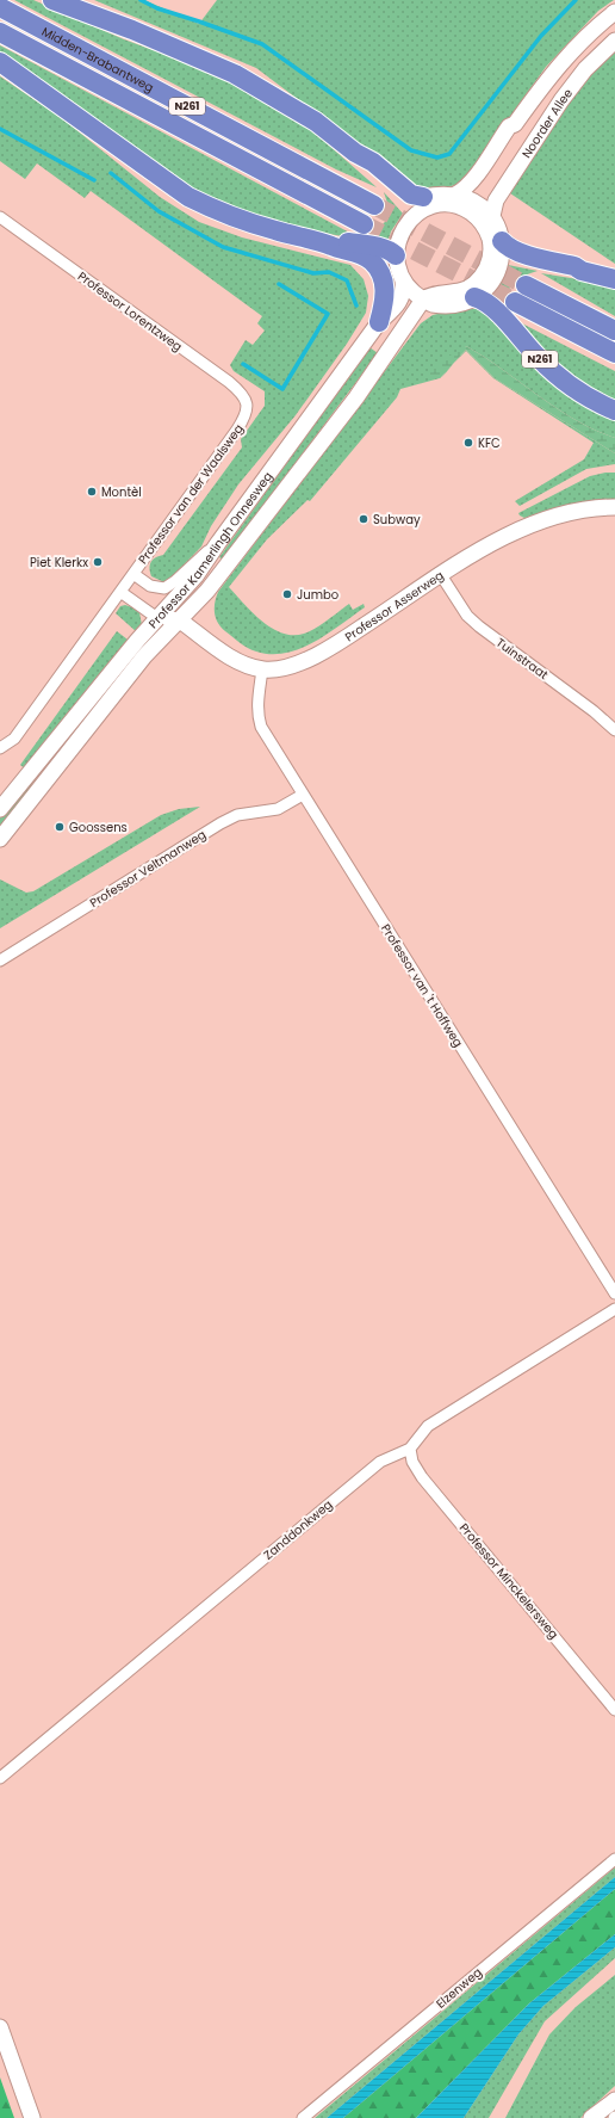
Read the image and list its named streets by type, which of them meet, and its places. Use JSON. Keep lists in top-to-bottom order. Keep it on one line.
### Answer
{"streets":{"highway":["Midden-Brabantweg","N261"],"main road":["Noorder Allee","Professor Kamerlingh Onnesweg","Professor Asserweg"],"street":["Professor Lorentzweg","Professor van der Waalsweg","Tuinstraat","Professor Veltmanweg","Professor van 't Hoffweg","Zanddonkweg","Professor Minckelersweg","Elzenweg"]},"crossings":[["Noorder Allee","Professor Kamerlingh Onnesweg"],["Professor Lorentzweg","Professor van der Waalsweg"],["Professor van der Waalsweg","Professor Kamerlingh Onnesweg"],["Professor Kamerlingh Onnesweg","Professor Asserweg"],["Professor Asserweg","Tuinstraat"],["Professor Asserweg","Professor van 't Hoffweg"],["Professor Veltmanweg","Professor van 't Hoffweg"],["Zanddonkweg","Professor Minckelersweg"]],"places":["KFC","Montèl","Subway","Piet Klerkx","Jumbo","Goossens"]}
